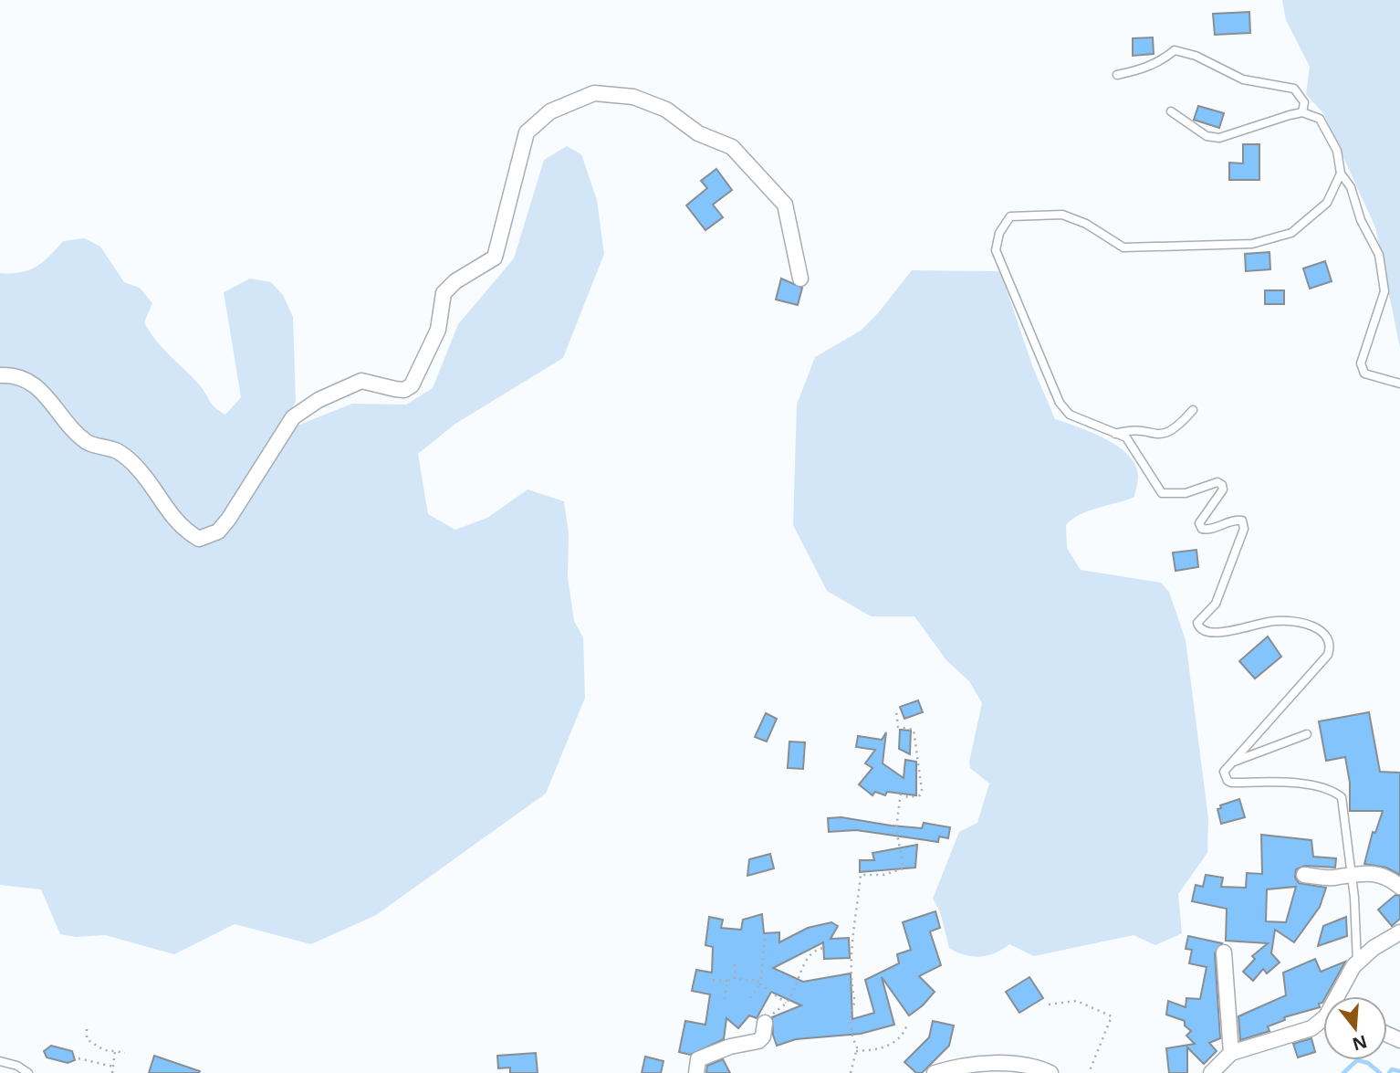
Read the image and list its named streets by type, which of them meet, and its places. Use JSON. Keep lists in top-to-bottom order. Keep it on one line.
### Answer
{"north":"bottom"}
